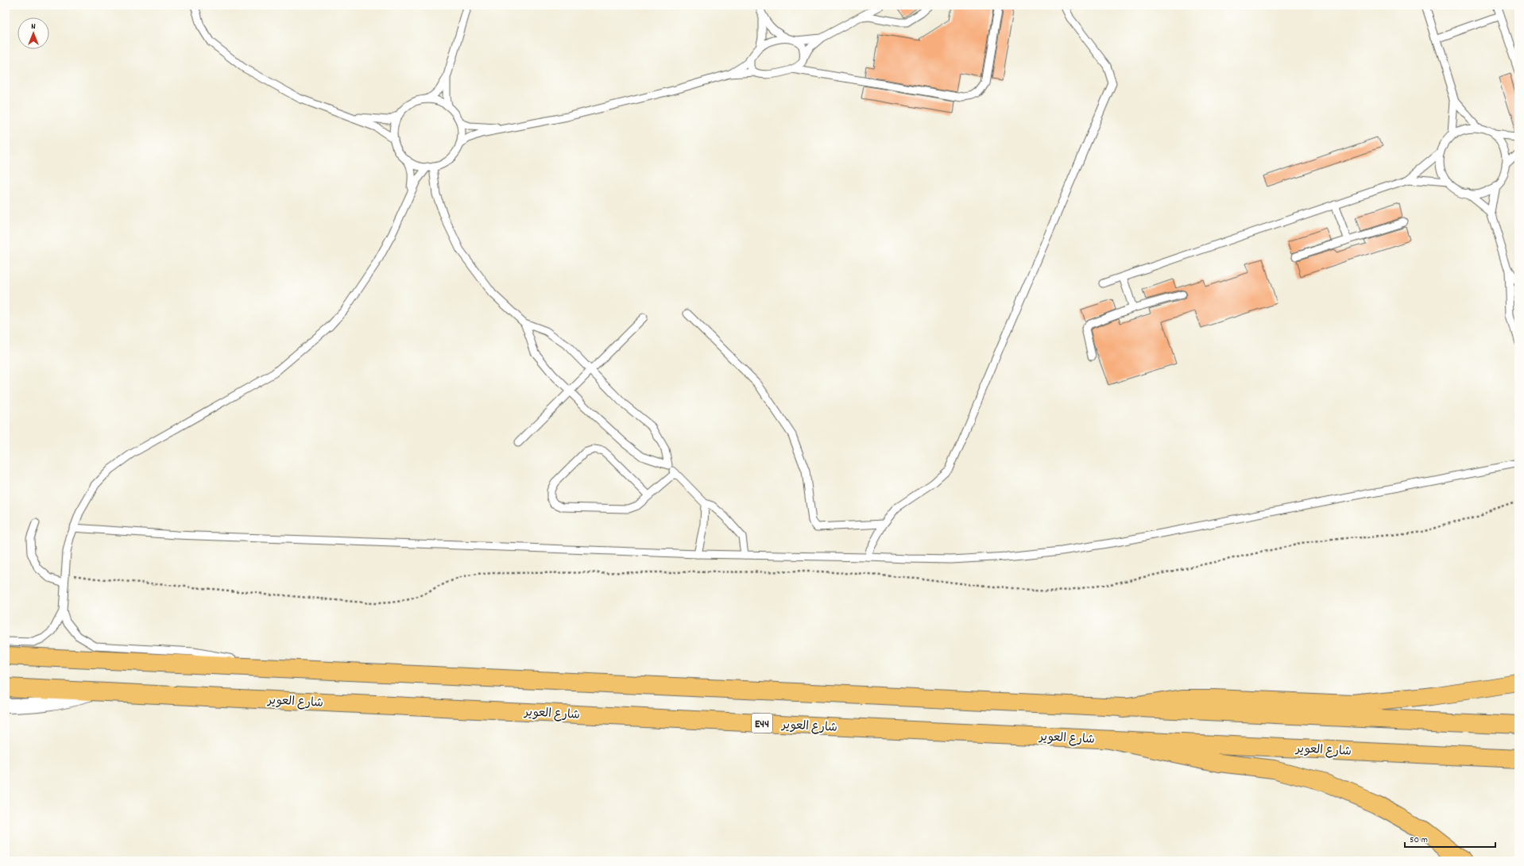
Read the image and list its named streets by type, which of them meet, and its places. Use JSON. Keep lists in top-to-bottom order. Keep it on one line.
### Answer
{"streets":{"highway":["شارع العوير","E44"]},"scale_bar":"50 m","north":"top"}
